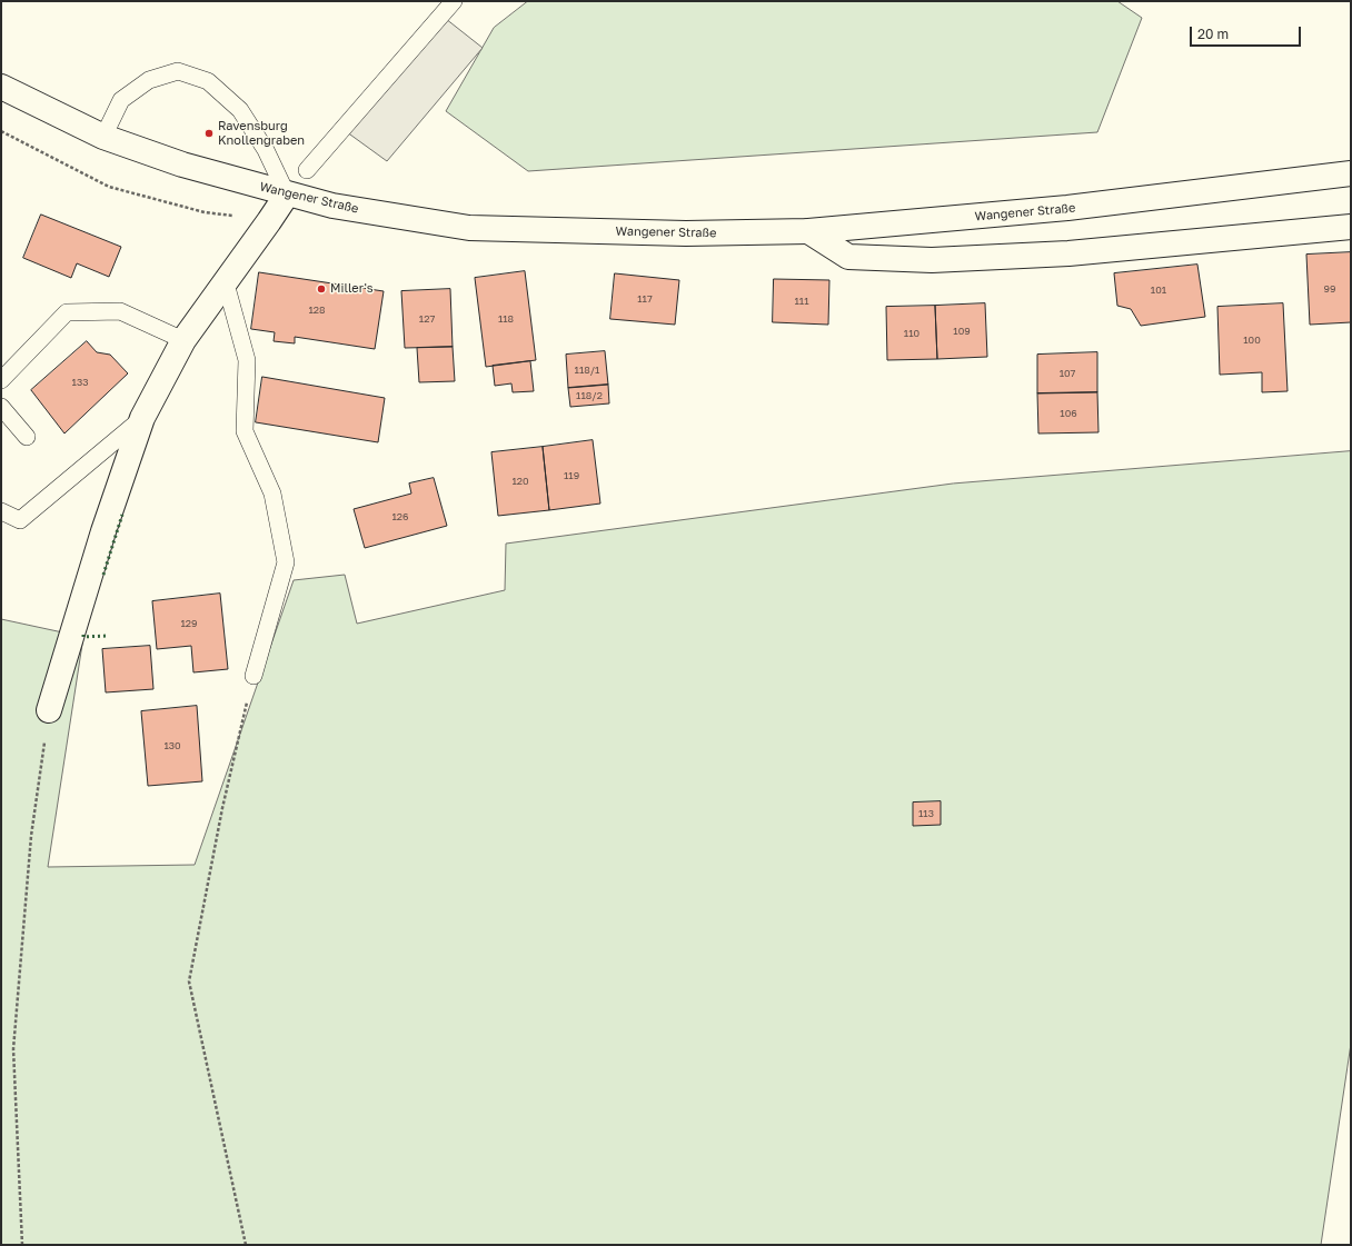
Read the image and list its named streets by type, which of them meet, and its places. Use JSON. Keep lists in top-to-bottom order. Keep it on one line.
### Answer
{"streets":{"main road":["Wangener Straße"]},"places":["Ravensburg Knollengraben","Miller's"],"house_numbers":["99","101","117","111","128","127","118","109","110","100","118/1","107","133","118/2","106","119","120","126","129","130","113"],"scale_bar":"20 m"}
